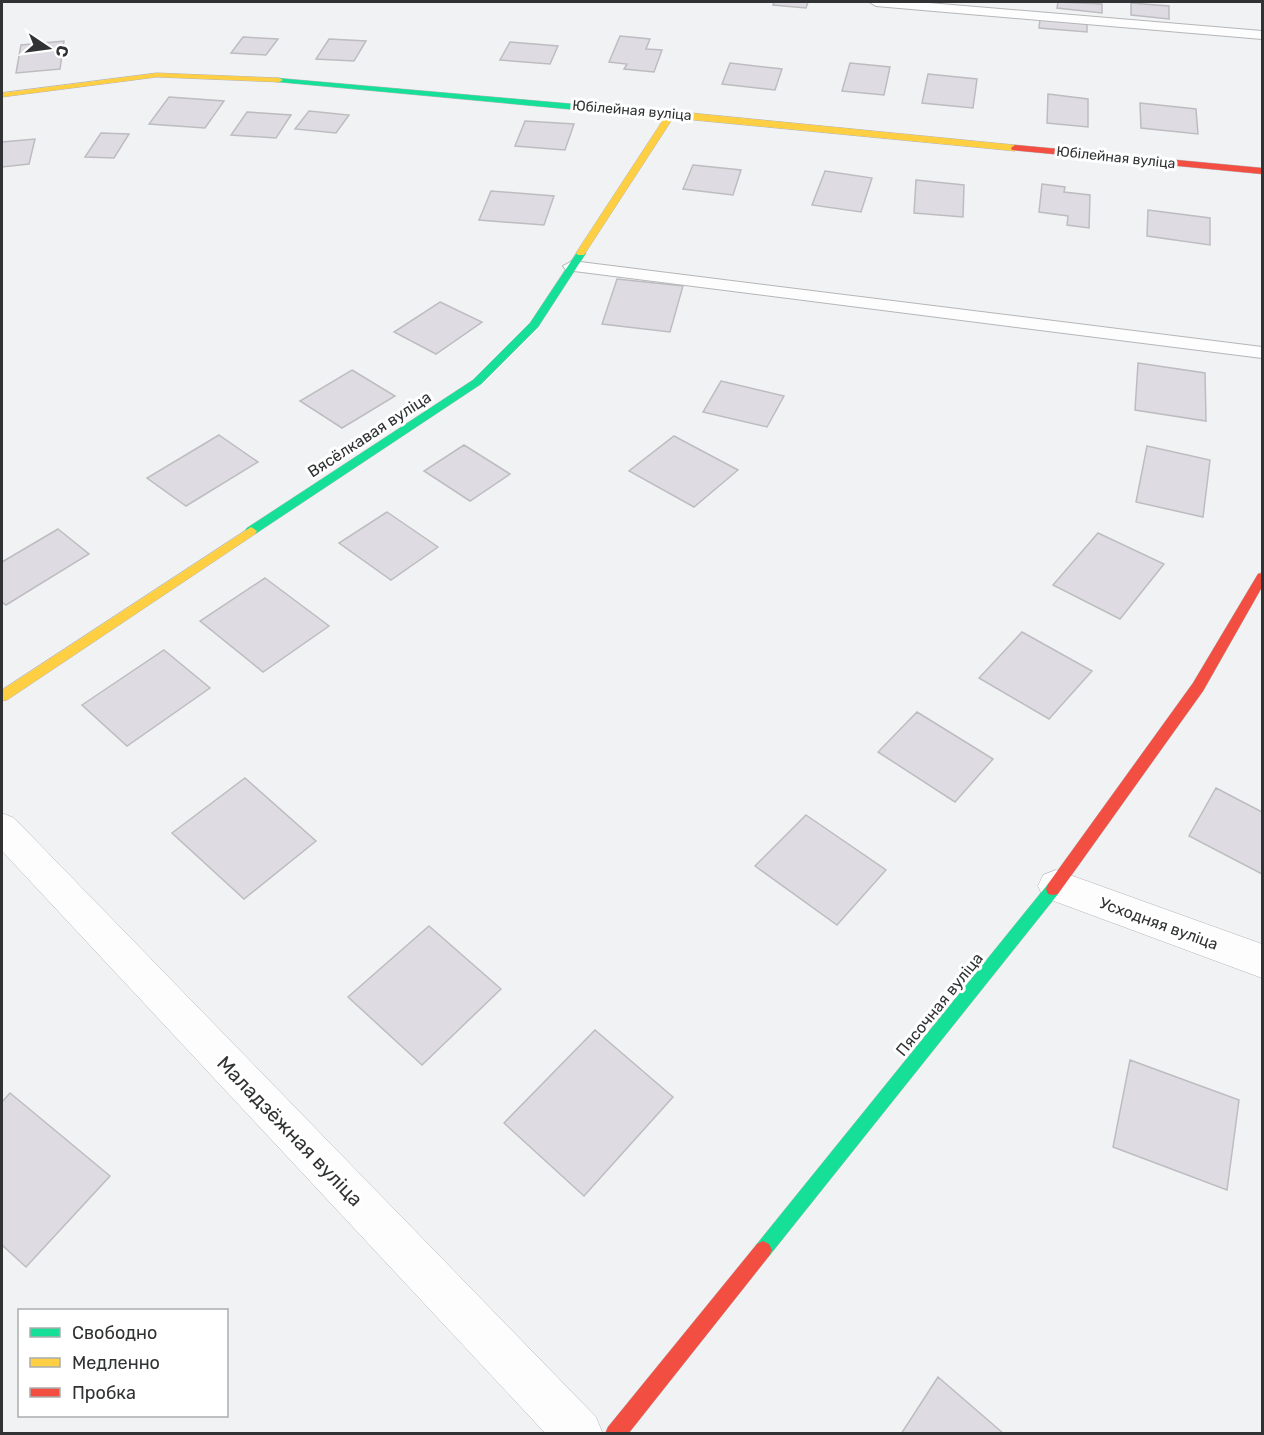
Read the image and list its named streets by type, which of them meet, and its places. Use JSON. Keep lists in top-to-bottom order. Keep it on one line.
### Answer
{"streets":{"street":["Юбілейная вуліца","Вясёлкавая вуліца","Усходняя вуліца","Пясочная вуліца","Маладзёжная вуліца"]},"crossings":[["Юбілейная вуліца","Вясёлкавая вуліца"],["Усходняя вуліца","Пясочная вуліца"]],"legend":["Свободно","Медленно","Пробка"],"north":"right"}
